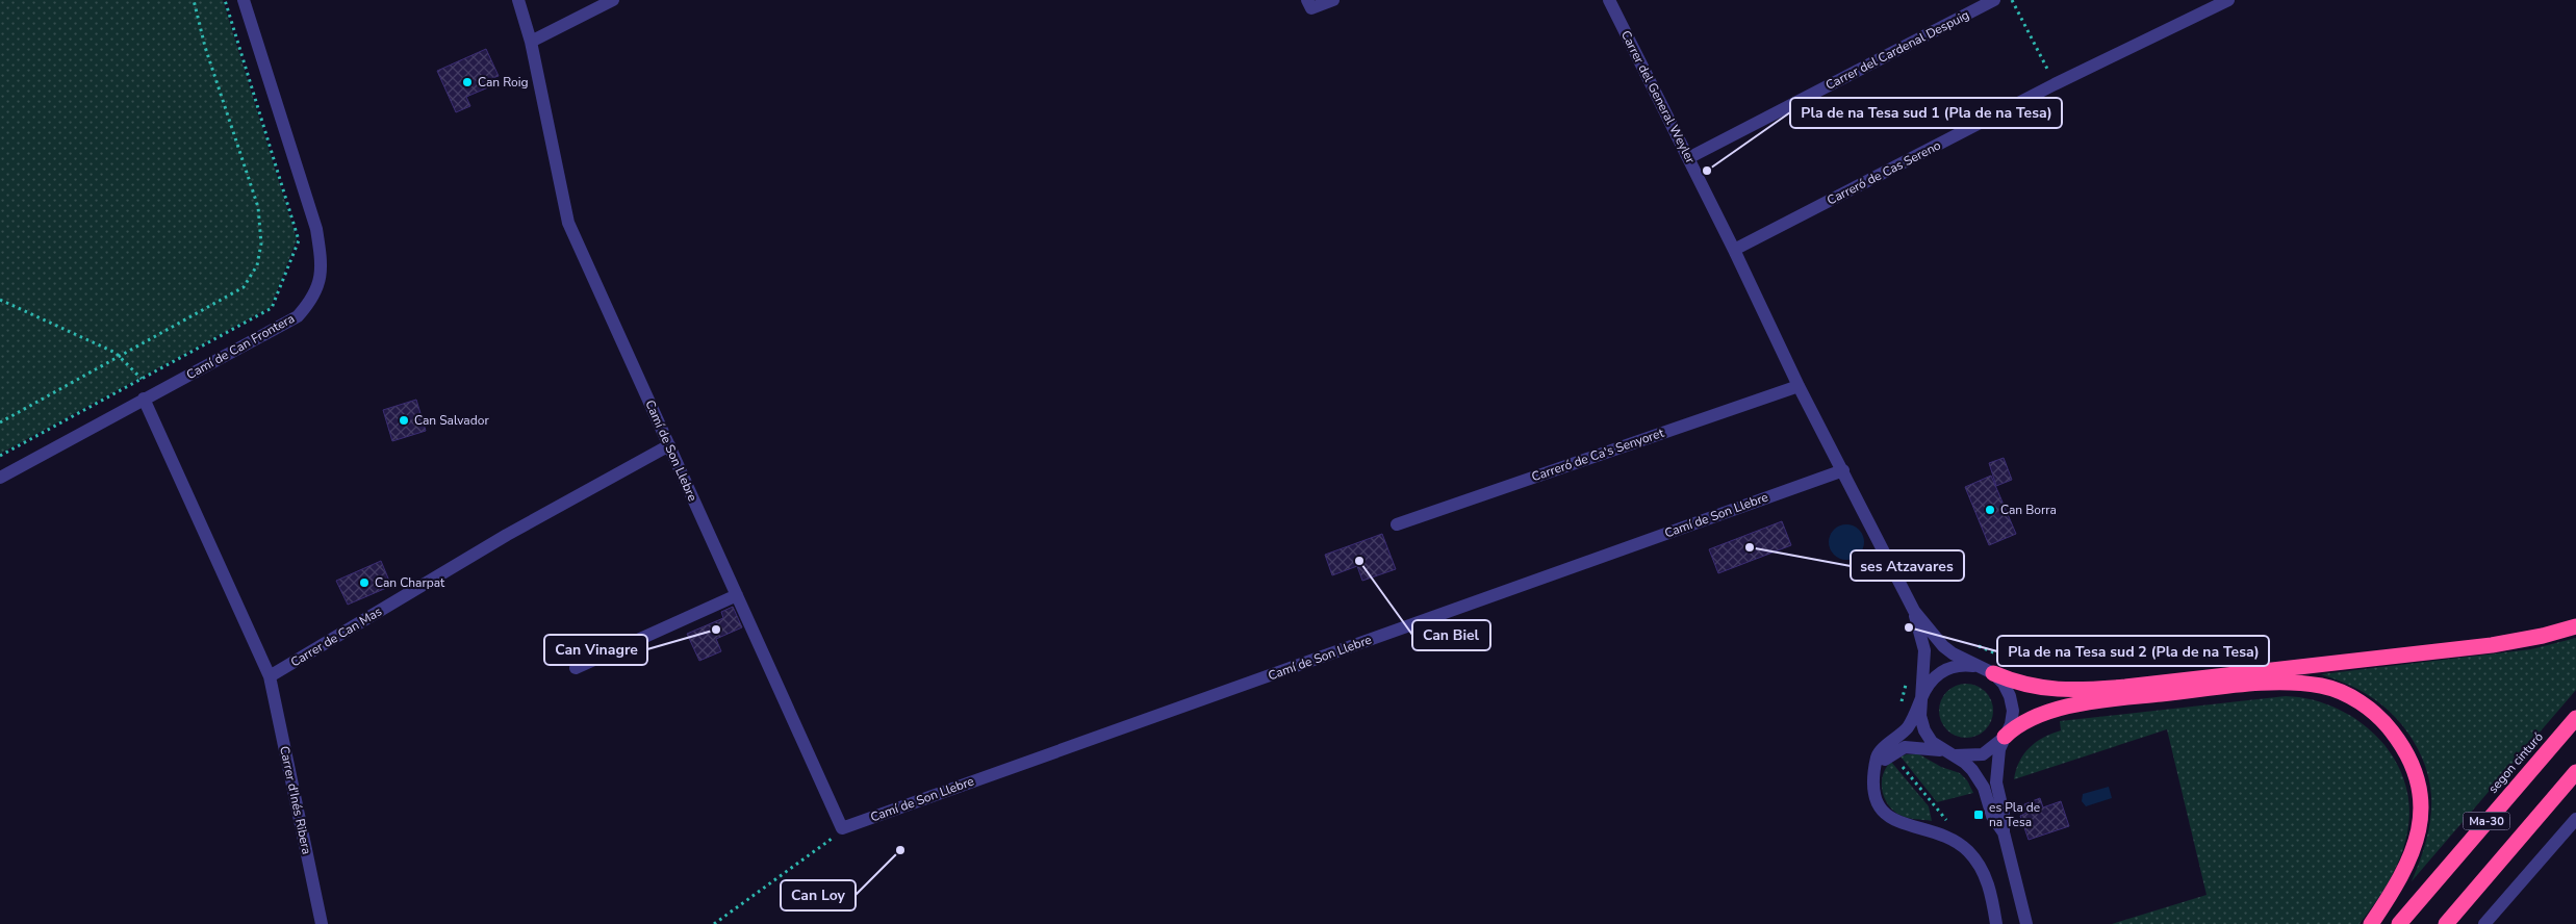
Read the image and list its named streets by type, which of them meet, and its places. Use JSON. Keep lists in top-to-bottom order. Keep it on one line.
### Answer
{"streets":{"highway":["segon cinturó","Ma-30"],"street":["Carrer del Cardenal Despuig","Carrer del General Weyler","Carreró de Cas Sereno","Camí de Can Frontera","Camí de Son Llebre","Carreró de Ca's Senyoret","Carrer de Can Mas","Carrer d'Inés Ribera"]},"crossings":[["Carrer del Cardenal Despuig","Carrer del General Weyler"],["Carrer del General Weyler","Carreró de Cas Sereno"],["Carrer del General Weyler","Camí de Son Llebre"],["Carrer del General Weyler","Carreró de Ca's Senyoret"],["Camí de Son Llebre","Carrer de Can Mas"],["Carrer de Can Mas","Carrer d'Inés Ribera"]],"places":{"other":["Can Roig","Pla de na Tesa sud 1 (Pla de na Tesa)","Can Salvador","Can Borra","ses Atzavares","Can Biel","Can Charpat","Pla de na Tesa sud 2 (Pla de na Tesa)","Can Vinagre","Can Loy"],"transit":["es Pla de na Tesa"]}}
